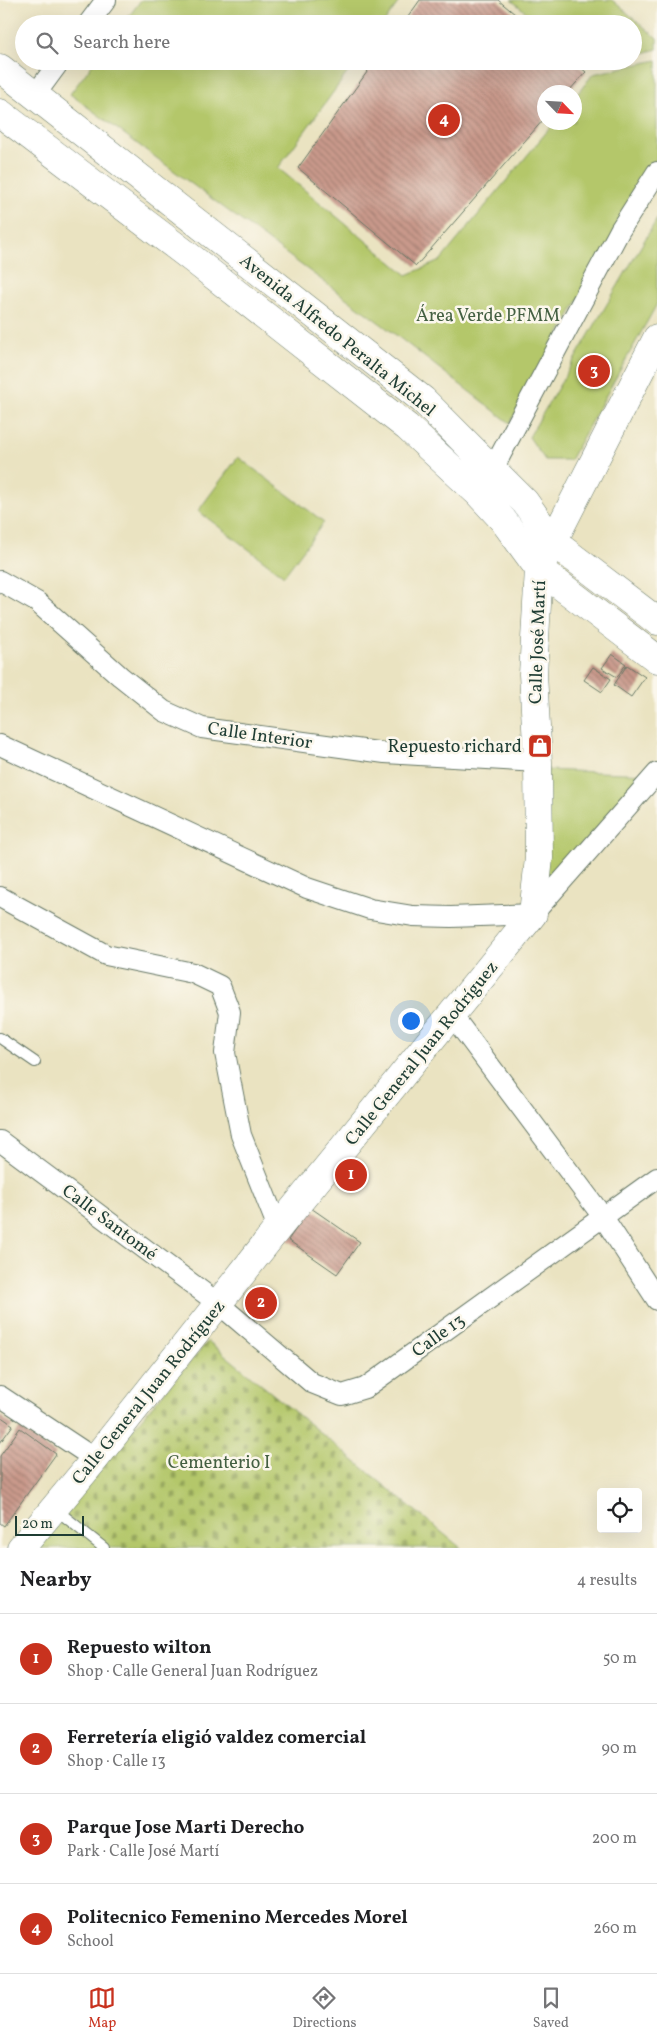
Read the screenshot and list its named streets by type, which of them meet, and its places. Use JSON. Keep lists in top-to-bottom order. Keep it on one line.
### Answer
{"streets":{"main road":["Avenida Alfredo Peralta Michel","Calle José Martí","Calle General Juan Rodríguez"],"street":["Calle Interior","Calle Santomé","Calle 13"]},"crossings":[["Avenida Alfredo Peralta Michel","Calle José Martí"],["Calle José Martí","Calle Interior"],["Calle José Martí","Calle General Juan Rodríguez"],["Calle General Juan Rodríguez","Calle Santomé"],["Calle General Juan Rodríguez","Calle 13"],["Calle Santomé","Calle 13"]],"parks":["Área Verde PFMM","Cementerio I"],"places":{"shop":["Repuesto richard"]},"scale_bar":"20 m","north":"bottom right","page":{"search":"Search here","pins":["4","3","1","2"],"scale":"20 m","heading":["Nearby","4 results"],"list":[{"mark":"1","name":"Repuesto wilton","note":"Shop · Calle General Juan Rodríguez","value":"50 m"},{"mark":"2","name":"Ferretería eligió valdez comercial","note":"Shop · Calle 13","value":"90 m"},{"mark":"3","name":"Parque Jose Marti Derecho","note":"Park · Calle José Martí","value":"200 m"},{"mark":"4","name":"Politecnico Femenino Mercedes Morel","note":"School","value":"260 m"}],"nav":["Map","Directions","Saved"]}}
